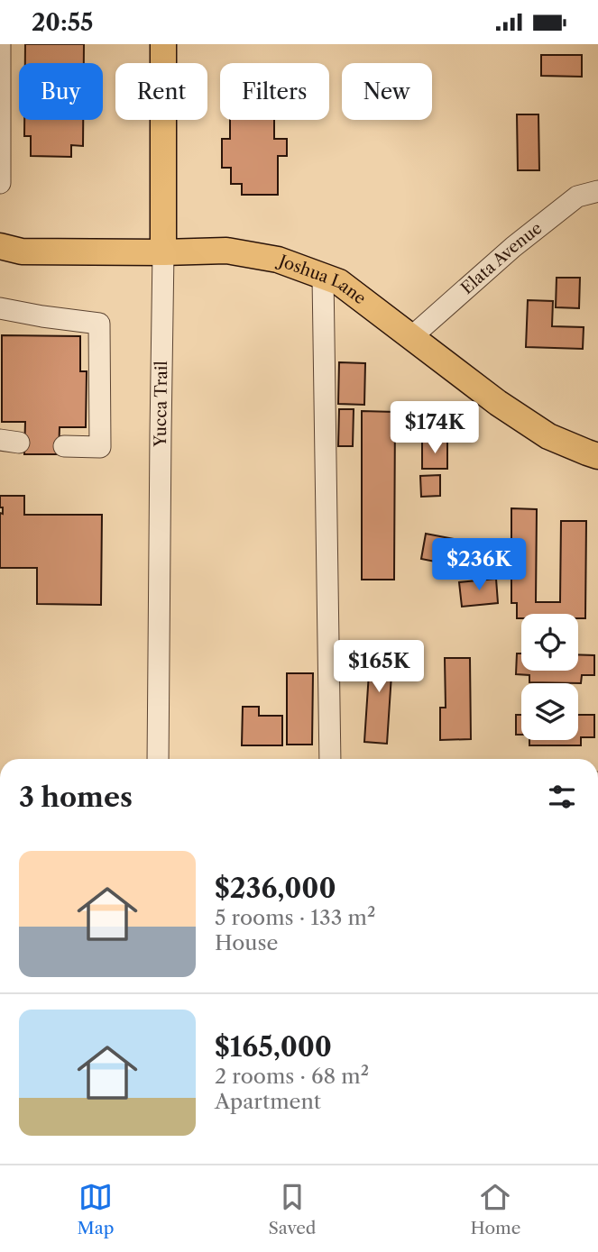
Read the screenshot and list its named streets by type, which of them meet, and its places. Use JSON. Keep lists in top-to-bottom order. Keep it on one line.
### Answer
{"streets":{"main road":["Joshua Lane","Yucca Trail"],"street":["Elata Avenue"]},"crossings":[["Elata Avenue","Joshua Lane"],["Joshua Lane","Yucca Trail"]],"page":{"status":"20:55","chip":["Buy","Rent","Filters","New"],"price":["$174K","$236K","$165K"],"heading":"3 homes","list":[{"name":"$236,000","note":"5 rooms · 133 m² · House"},{"name":"$165,000","note":"2 rooms · 68 m² · Apartment"}],"tabs":["Map","Saved","Home"]}}
